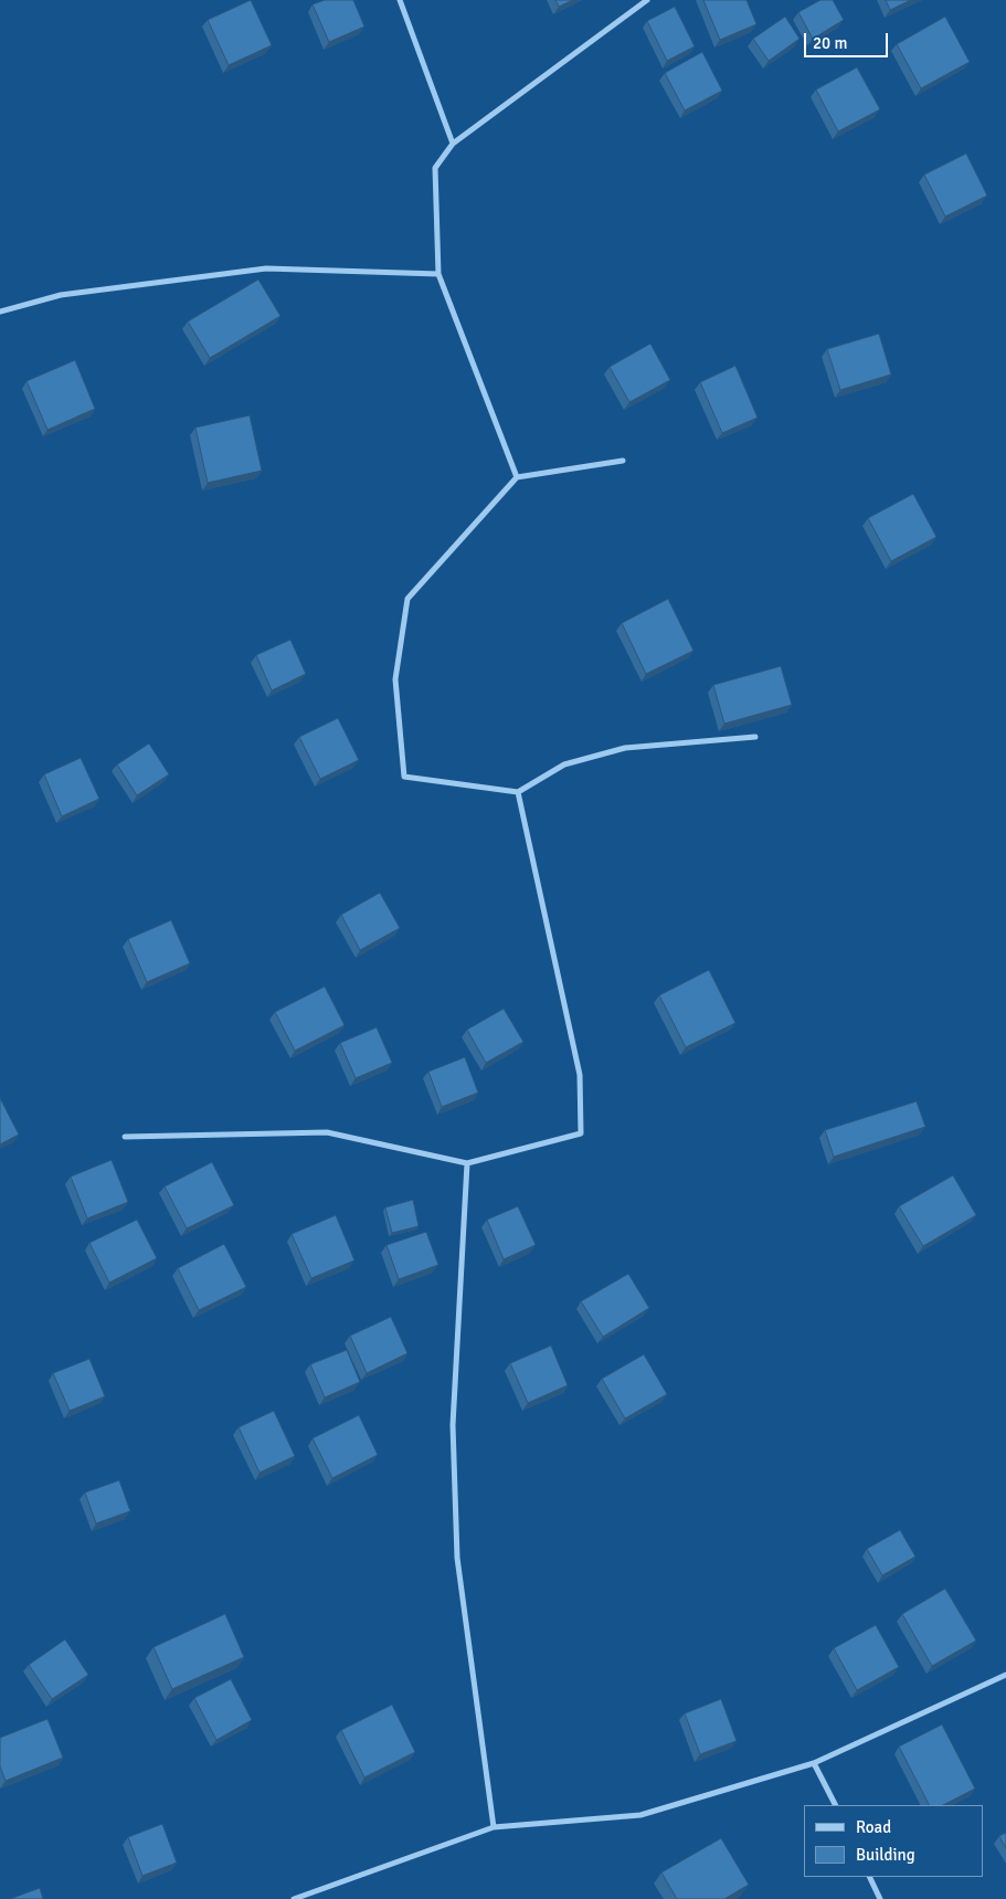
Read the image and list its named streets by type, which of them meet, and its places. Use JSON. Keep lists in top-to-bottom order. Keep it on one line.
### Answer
{"legend":["Road","Building"],"scale_bar":"20 m"}
